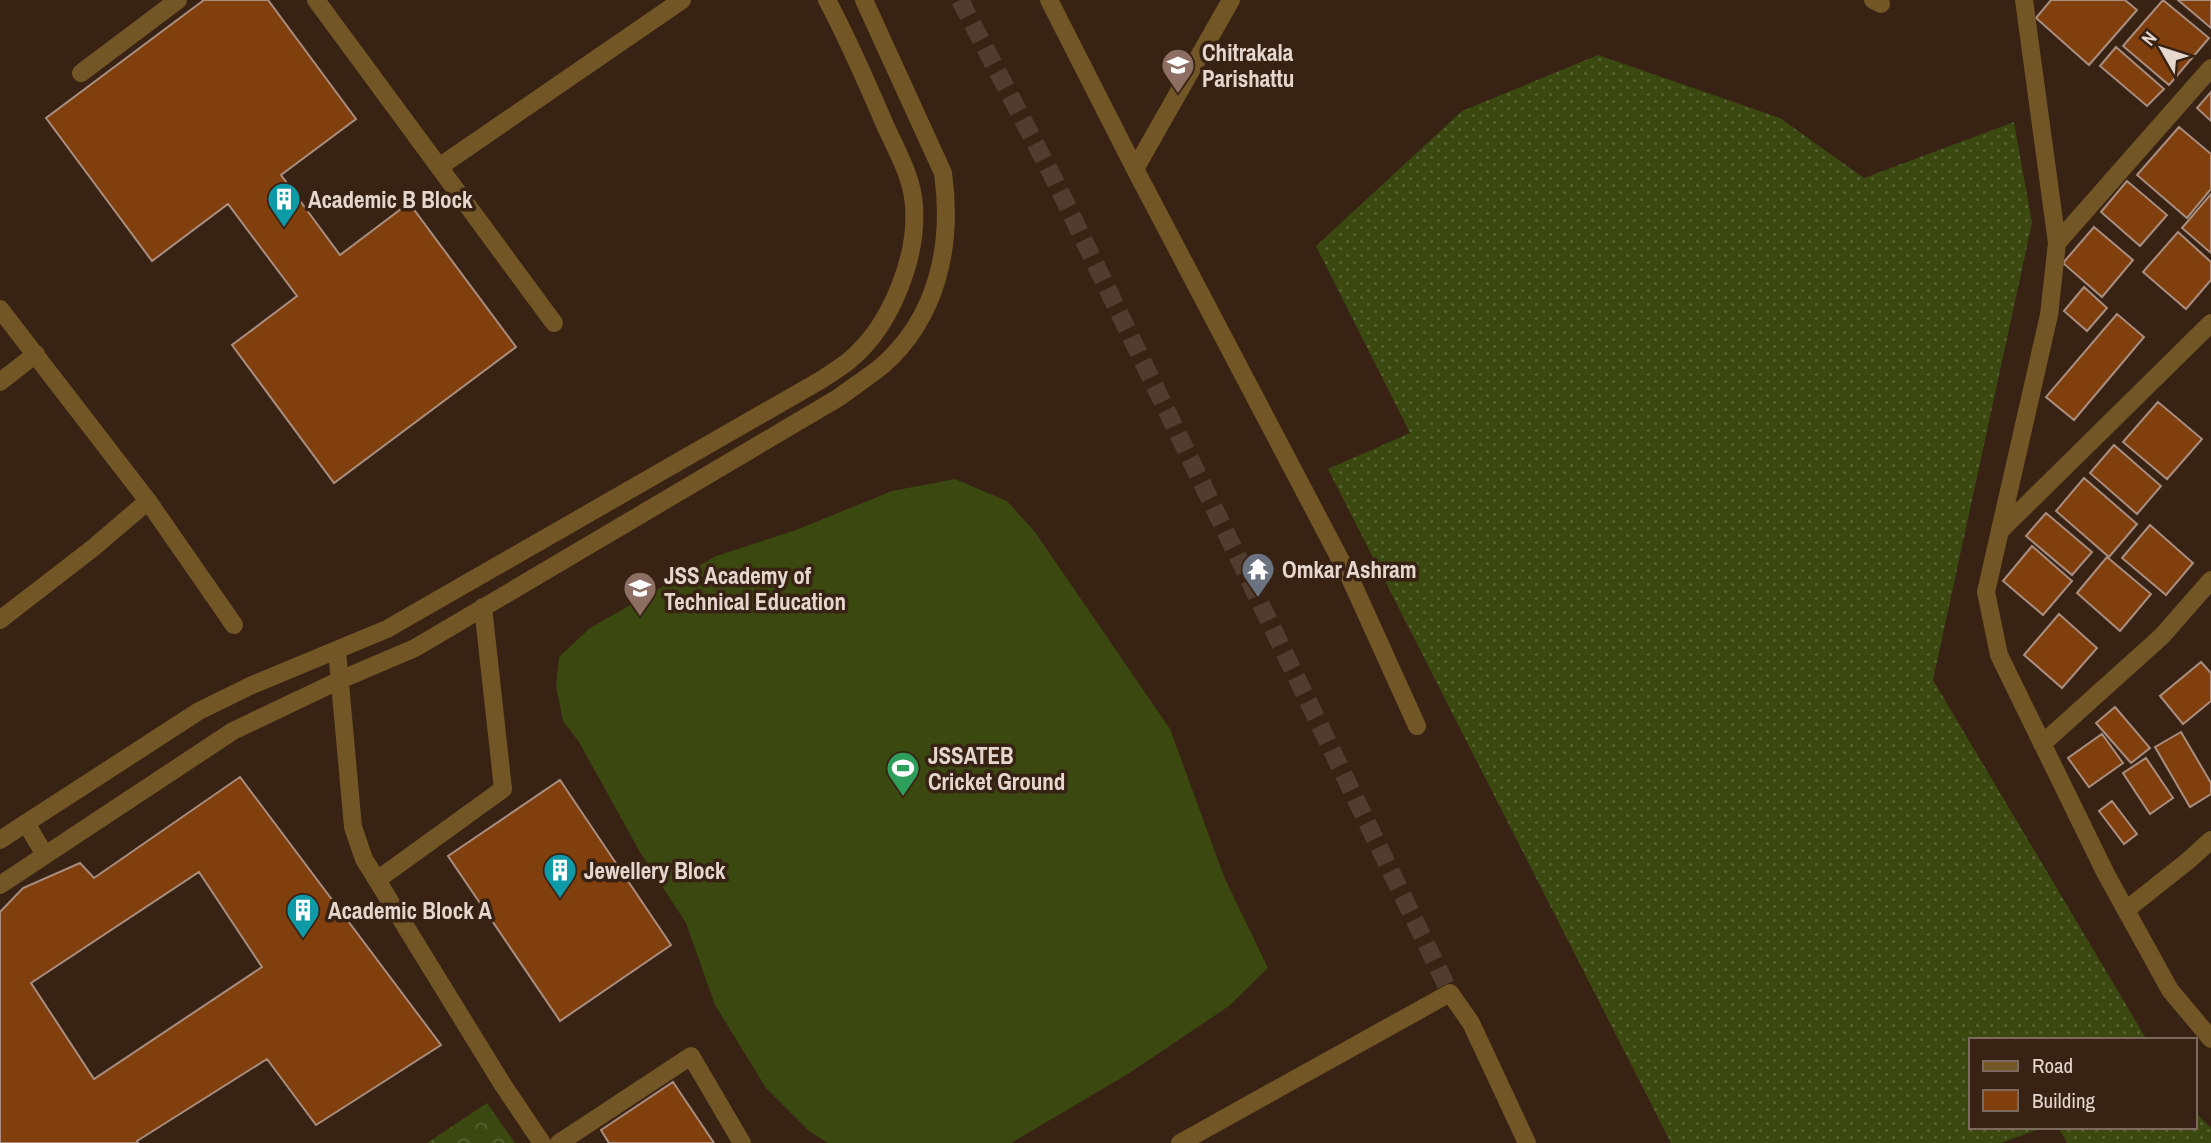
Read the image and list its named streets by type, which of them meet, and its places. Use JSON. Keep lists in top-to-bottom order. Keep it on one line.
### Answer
{"places":{"school or university":["Chitrakala Parishattu","JSS Academy of Technical Education"],"building":["Academic B Block","Jewellery Block","Academic Block A"],"temple":["Omkar Ashram"],"sports":["JSSATEB Cricket Ground"]},"legend":["Road","Building"],"north":"top left"}
